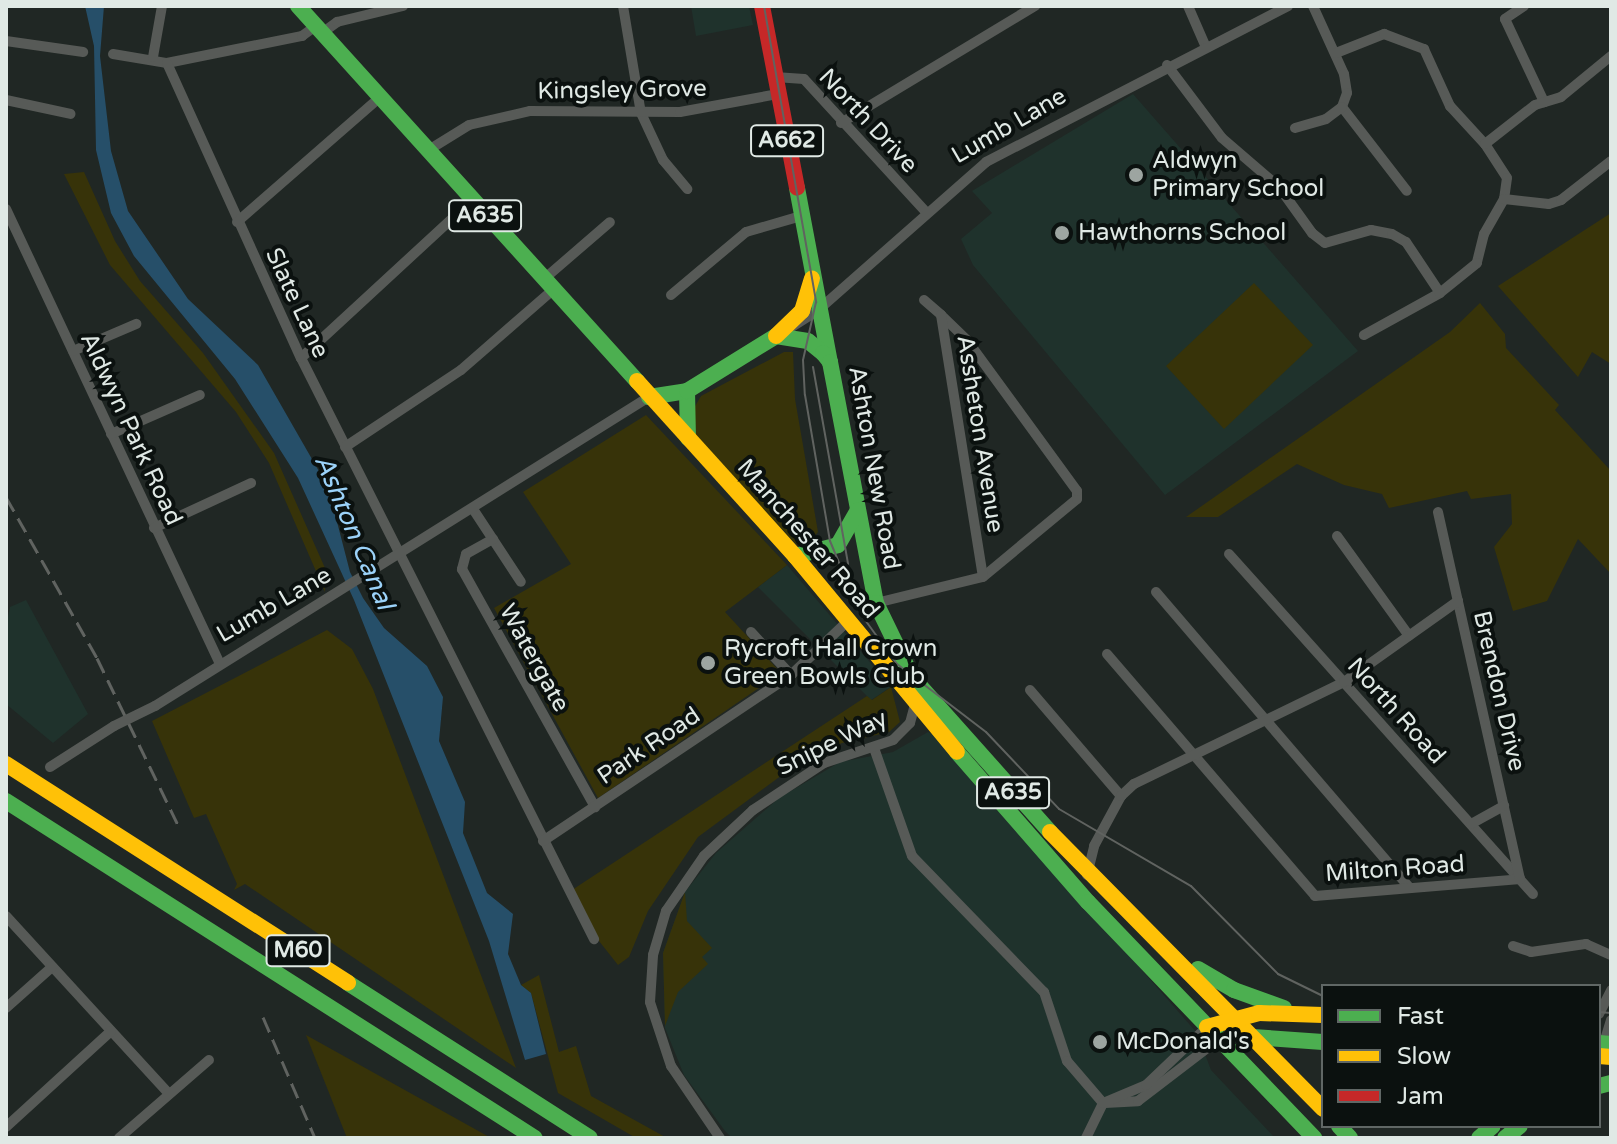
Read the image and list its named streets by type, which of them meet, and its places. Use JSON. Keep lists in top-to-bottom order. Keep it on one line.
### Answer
{"streets":{"main road":["Lumb Lane","A662","A635","Ashton New Road","Manchester Road","M60"],"street":["Kingsley Grove","North Drive","Slate Lane","Aldwyn Park Road","Assheton Avenue","Watergate","Brendon Drive","North Road","Snipe Way","Park Road","Milton Road"]},"crossings":[["Kingsley Grove","A662"],["Kingsley Grove","Manchester Road"],["North Drive","Lumb Lane"],["North Drive","A662"],["Lumb Lane","A662"],["Lumb Lane","Slate Lane"],["Lumb Lane","Aldwyn Park Road"],["Lumb Lane","Ashton New Road"],["Lumb Lane","Manchester Road"],["Lumb Lane","Watergate"],["A662","Ashton New Road"],["Assheton Avenue","Ashton New Road"],["Ashton New Road","Manchester Road"],["Manchester Road","Snipe Way"],["Manchester Road","Park Road"],["Watergate","Park Road"],["Brendon Drive","North Road"],["Brendon Drive","Milton Road"],["North Road","Milton Road"]],"water":["Ashton Canal"],"places":["Aldwyn Primary School","Hawthorns School","Rycroft Hall Crown Green Bowls Club","McDonald's"],"legend":["Fast","Slow","Jam"]}
